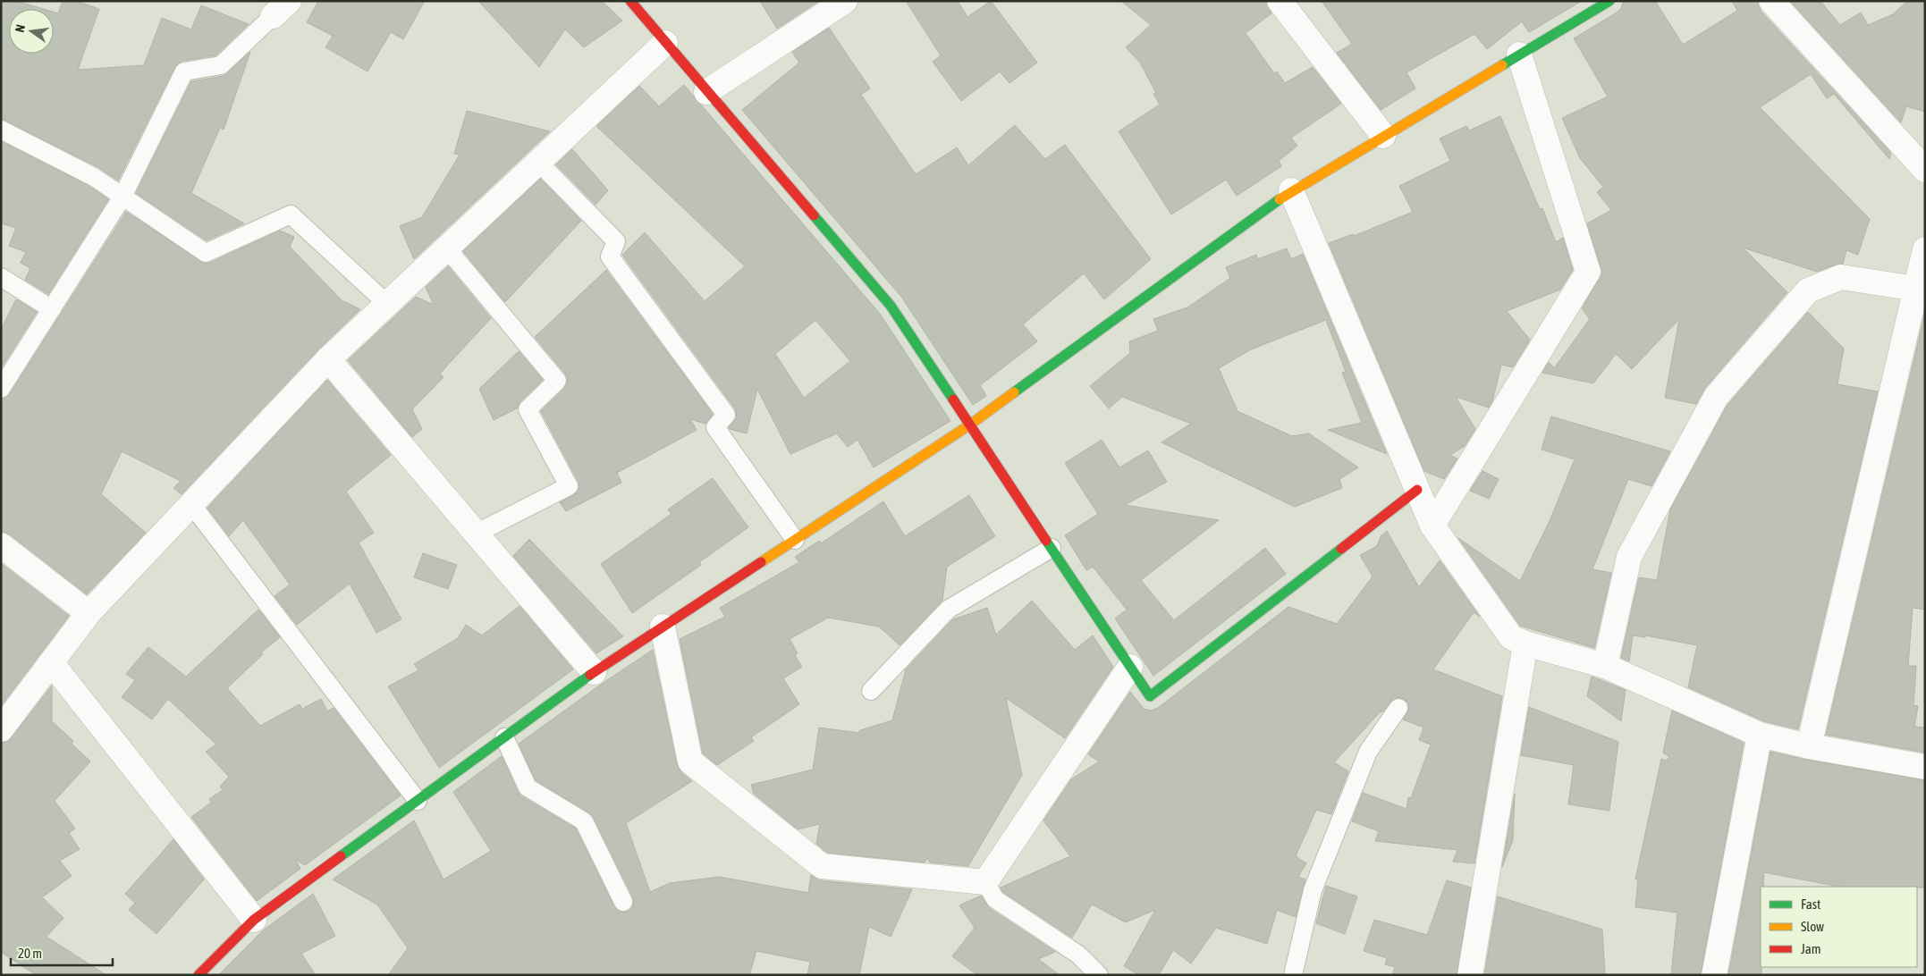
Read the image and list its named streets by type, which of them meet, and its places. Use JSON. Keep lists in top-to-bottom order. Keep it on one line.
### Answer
{"legend":["Fast","Slow","Jam"],"scale_bar":"20 m","north":"left"}
